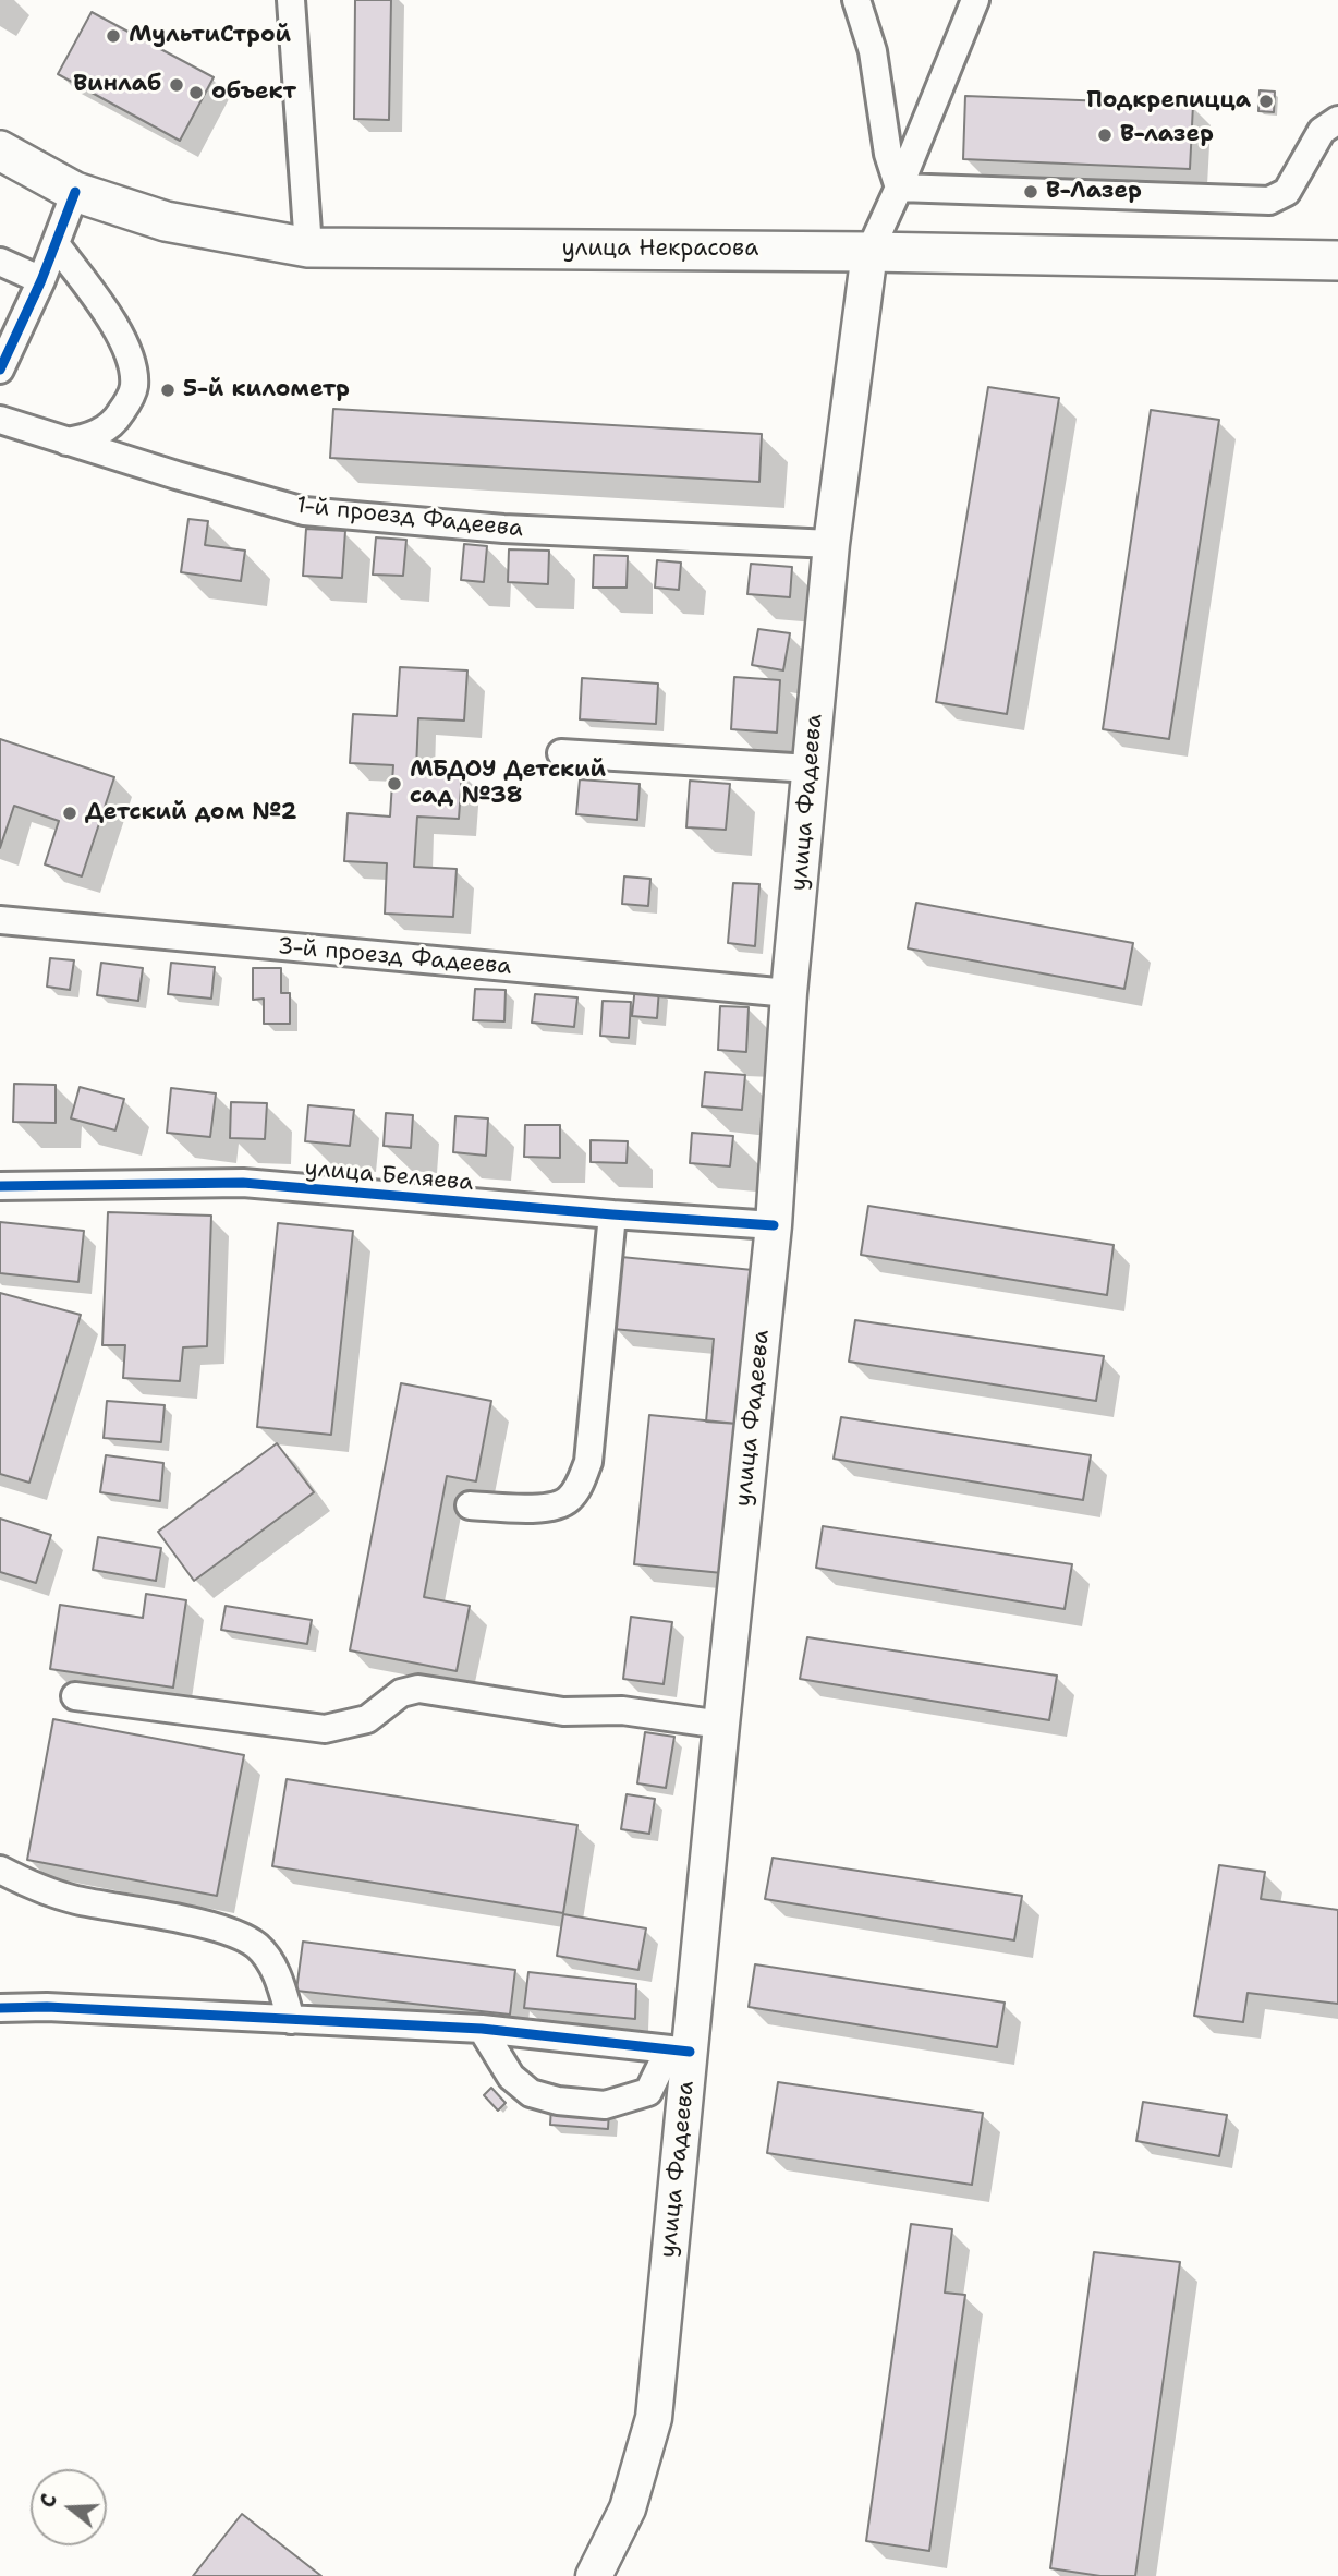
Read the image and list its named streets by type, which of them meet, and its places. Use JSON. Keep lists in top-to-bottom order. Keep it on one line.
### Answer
{"streets":{"highway":["улица Некрасова"],"main road":["улица Фадеева"],"street":["1-й проезд Фадеева","3-й проезд Фадеева","улица Беляева"]},"crossings":[["улица Некрасова","улица Фадеева"],["1-й проезд Фадеева","улица Фадеева"],["улица Фадеева","3-й проезд Фадеева"],["улица Фадеева","улица Беляева"]],"places":["МультиСтрой","Винлаб","объект","Подкрепицца","В-лазер","В-Лазер","5-й километр","МБДОУ Детский сад №38","Детский дом №2"],"north":"left"}
